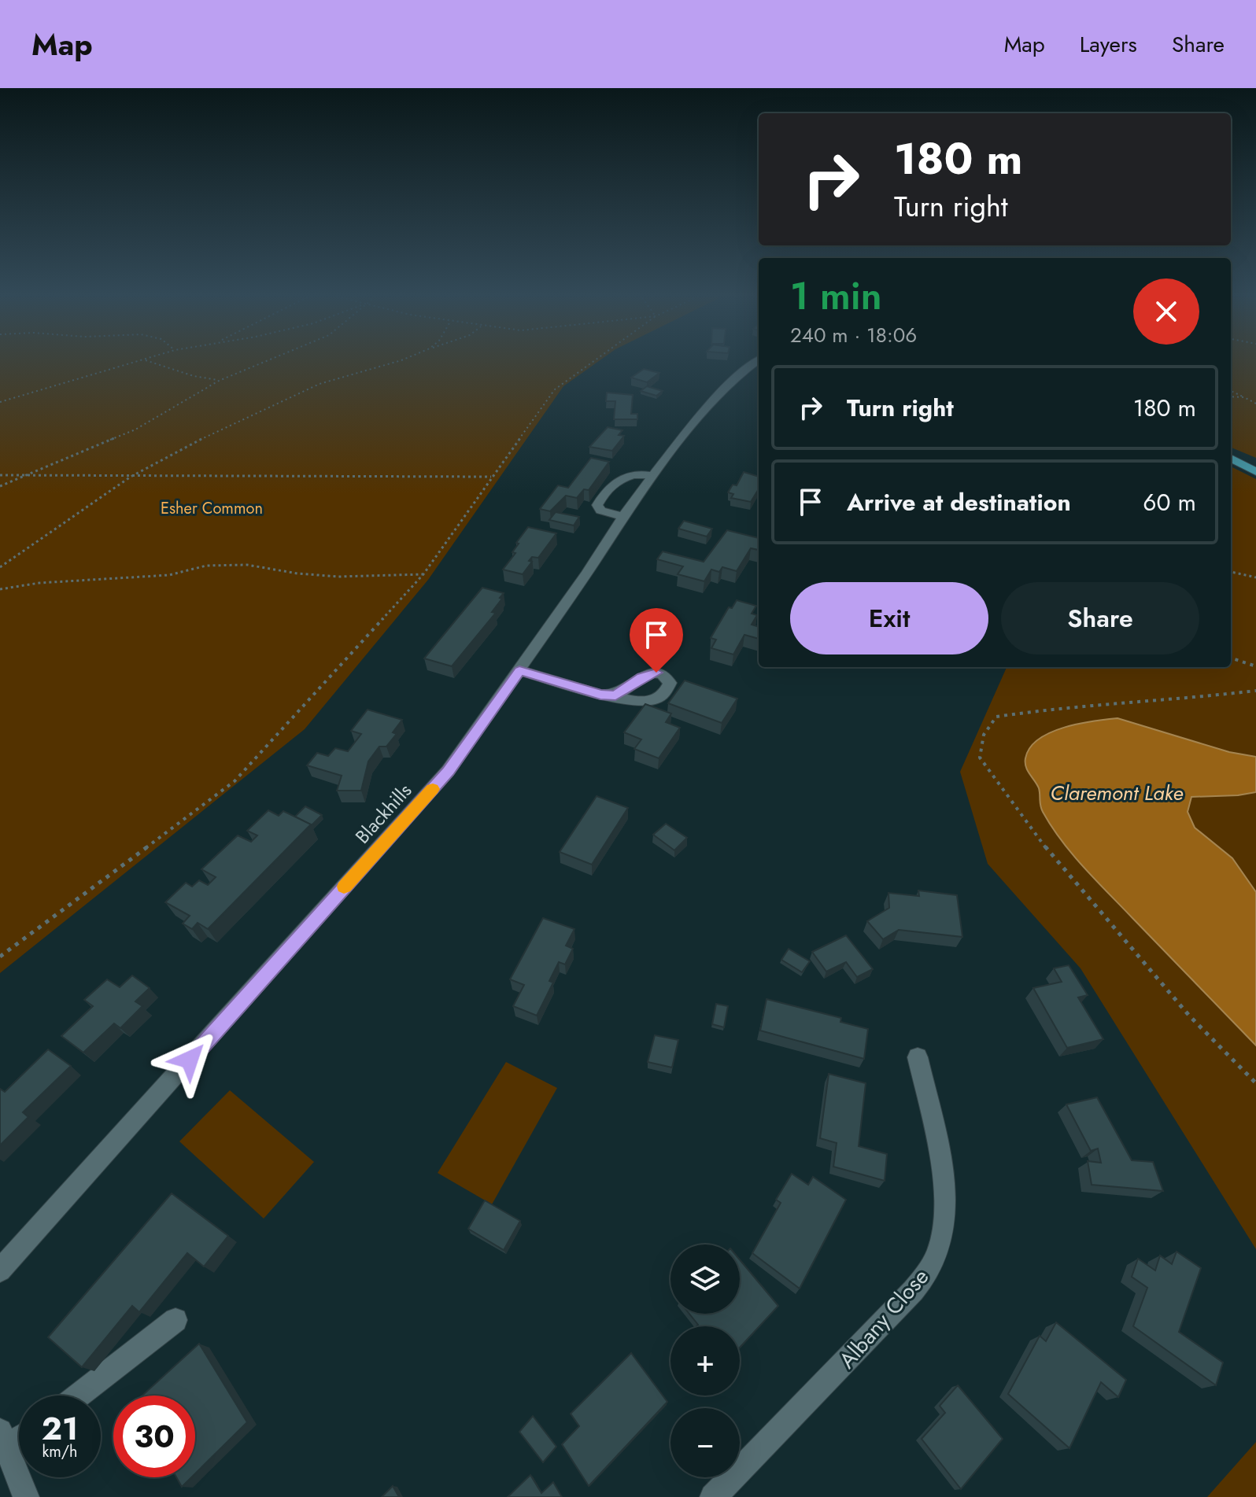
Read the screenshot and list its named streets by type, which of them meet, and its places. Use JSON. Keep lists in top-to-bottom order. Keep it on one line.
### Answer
{"streets":{"street":["Blackhills","Albany Close"]},"water":["Claremont Lake"],"parks":["Esher Common"],"page":{"header":"Map","nav":["Map","Layers","Share"],"turn":["180 m","Turn right"],"heading":["1 min","240 m · 18:06"],"list":[{"name":"Turn right","value":"180 m"},{"name":"Arrive at destination","value":"60 m"}],"buttons":["Exit","Share"],"map_buttons":["+","−"],"speed":"21 km/h","limit":"30"}}
